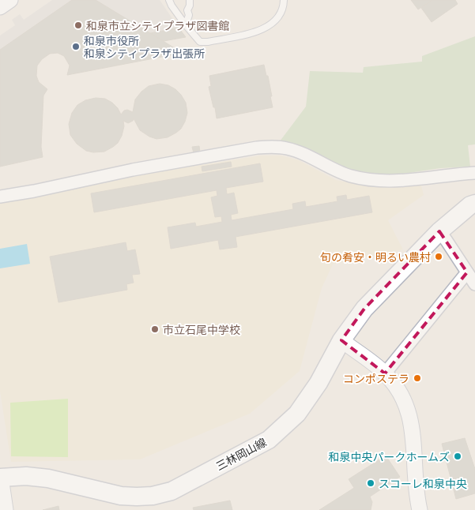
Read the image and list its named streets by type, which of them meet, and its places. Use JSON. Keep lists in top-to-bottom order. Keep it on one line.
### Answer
{"streets":{"main road":["三林岡山線"]},"places":["和泉市立シティプラザ図書館","和泉市役所 和泉シティプラザ出張所","旬の肴安・明るい農村","市立石尾中学校","コンポステラ","和泉中央パークホームズ","スコーレ和泉中央"]}
